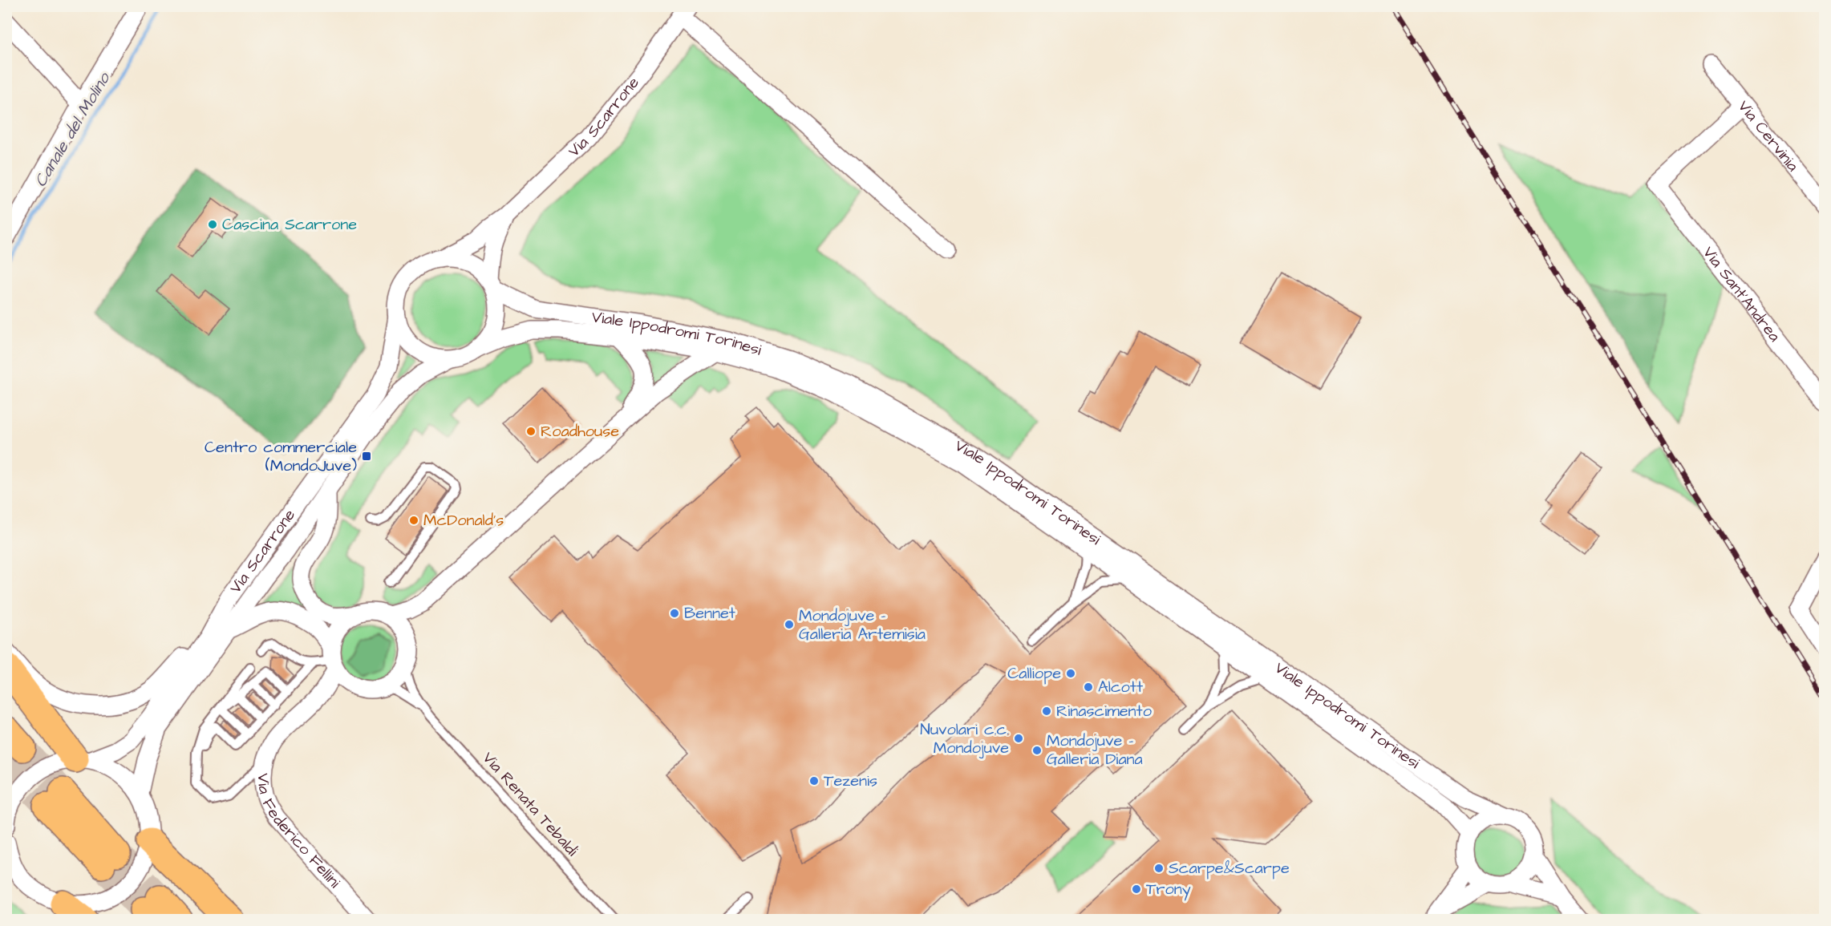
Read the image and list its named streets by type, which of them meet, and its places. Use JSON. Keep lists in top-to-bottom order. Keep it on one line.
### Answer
{"streets":{"street":["Via Scarrone","Via Cervinia","Via Sant'Andrea","Viale Ippodromi Torinesi","Via Federico Fellini"],"lane":["Via Renata Tebaldi"]},"crossings":[["Via Scarrone","Viale Ippodromi Torinesi"],["Via Scarrone","Via Renata Tebaldi"],["Via Scarrone","Via Federico Fellini"],["Via Cervinia","Via Sant'Andrea"],["Via Renata Tebaldi","Via Federico Fellini"]],"water":["Canale del Molino"],"places":{"other":["Cascina Scarrone","Roadhouse","McDonald's","Bennet","Mondojuve - Galleria Artemisia","Calliope","Alcott","Rinascimento","Nuvolari c.c. Mondojuve","Mondojuve - Galleria Diana","Tezenis","Scarpe&Scarpe","Trony"],"transit":["Centro commerciale (MondoJuve)"]}}
